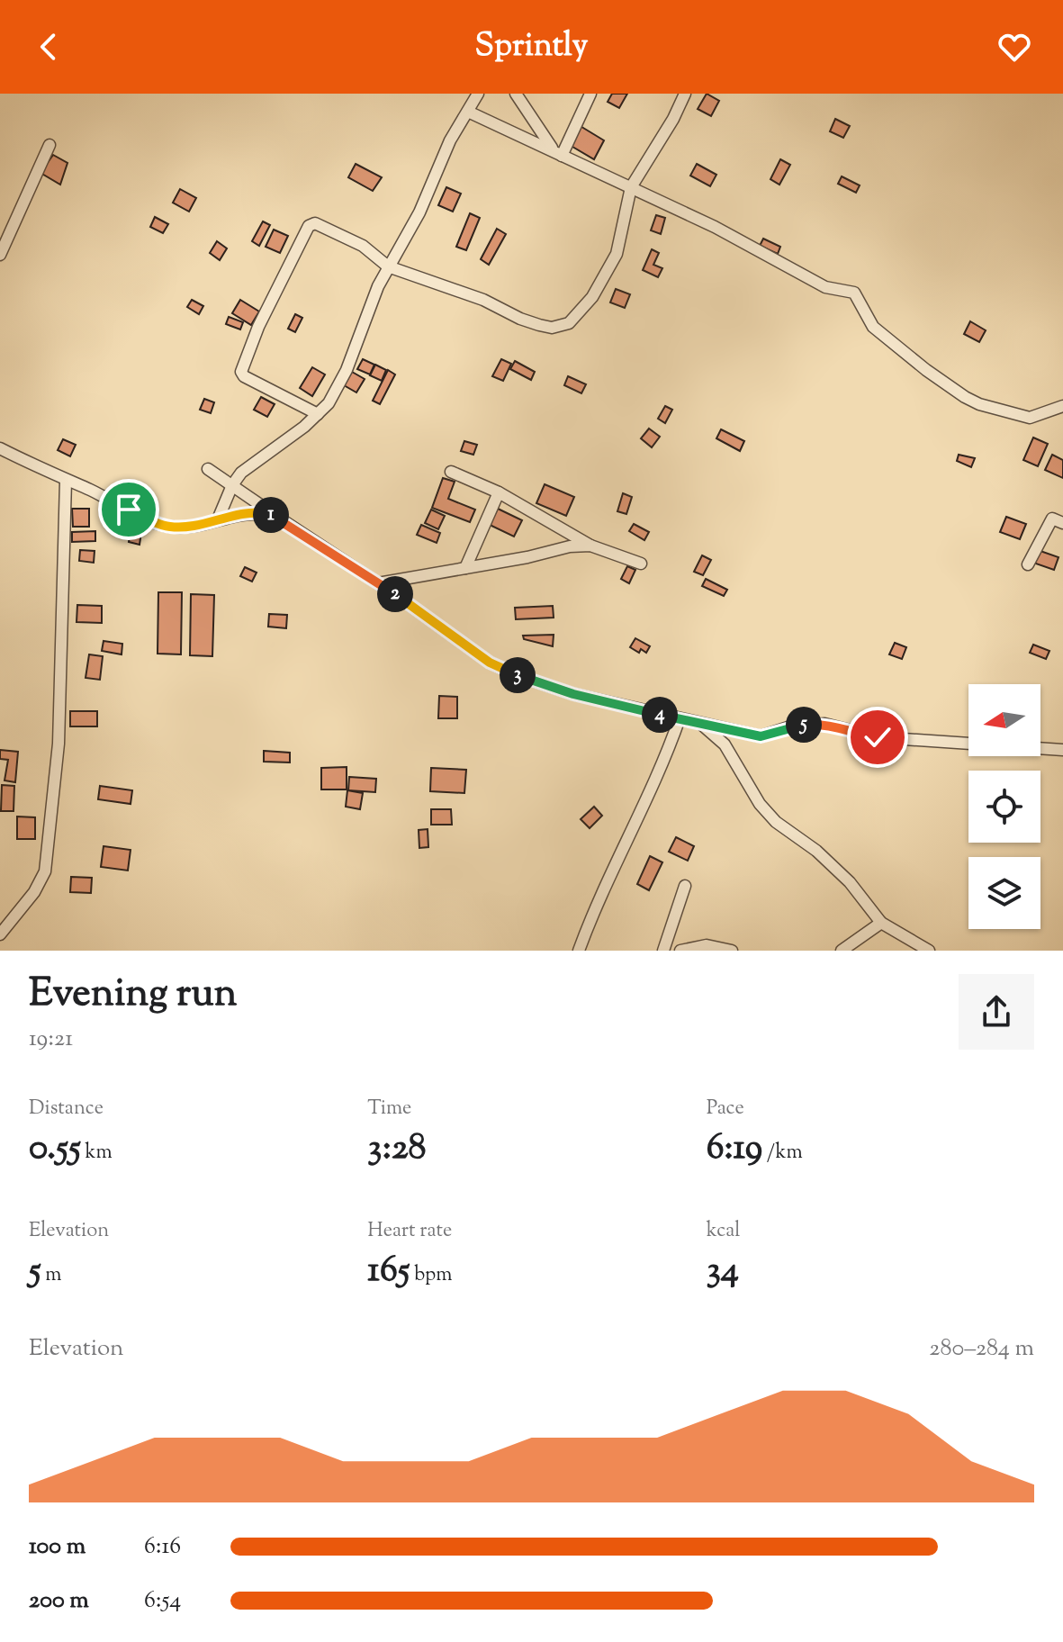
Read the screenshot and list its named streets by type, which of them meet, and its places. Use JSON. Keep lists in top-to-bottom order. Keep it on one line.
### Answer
{"north":"left","page":{"header":"Sprintly","pins":["1","2","3","4","5"],"heading":["Evening run","19:21"],"stats":[["Distance","0.55 km"],["Time","3:28"],["Pace","6:19 /km"],["Elevation","5 m"],["Heart rate","165 bpm"],["kcal","34"]],"chart":["Elevation","280–284 m"],"list":[{"name":"100 m","note":"6:16"},{"name":"200 m","note":"6:54"}]}}
